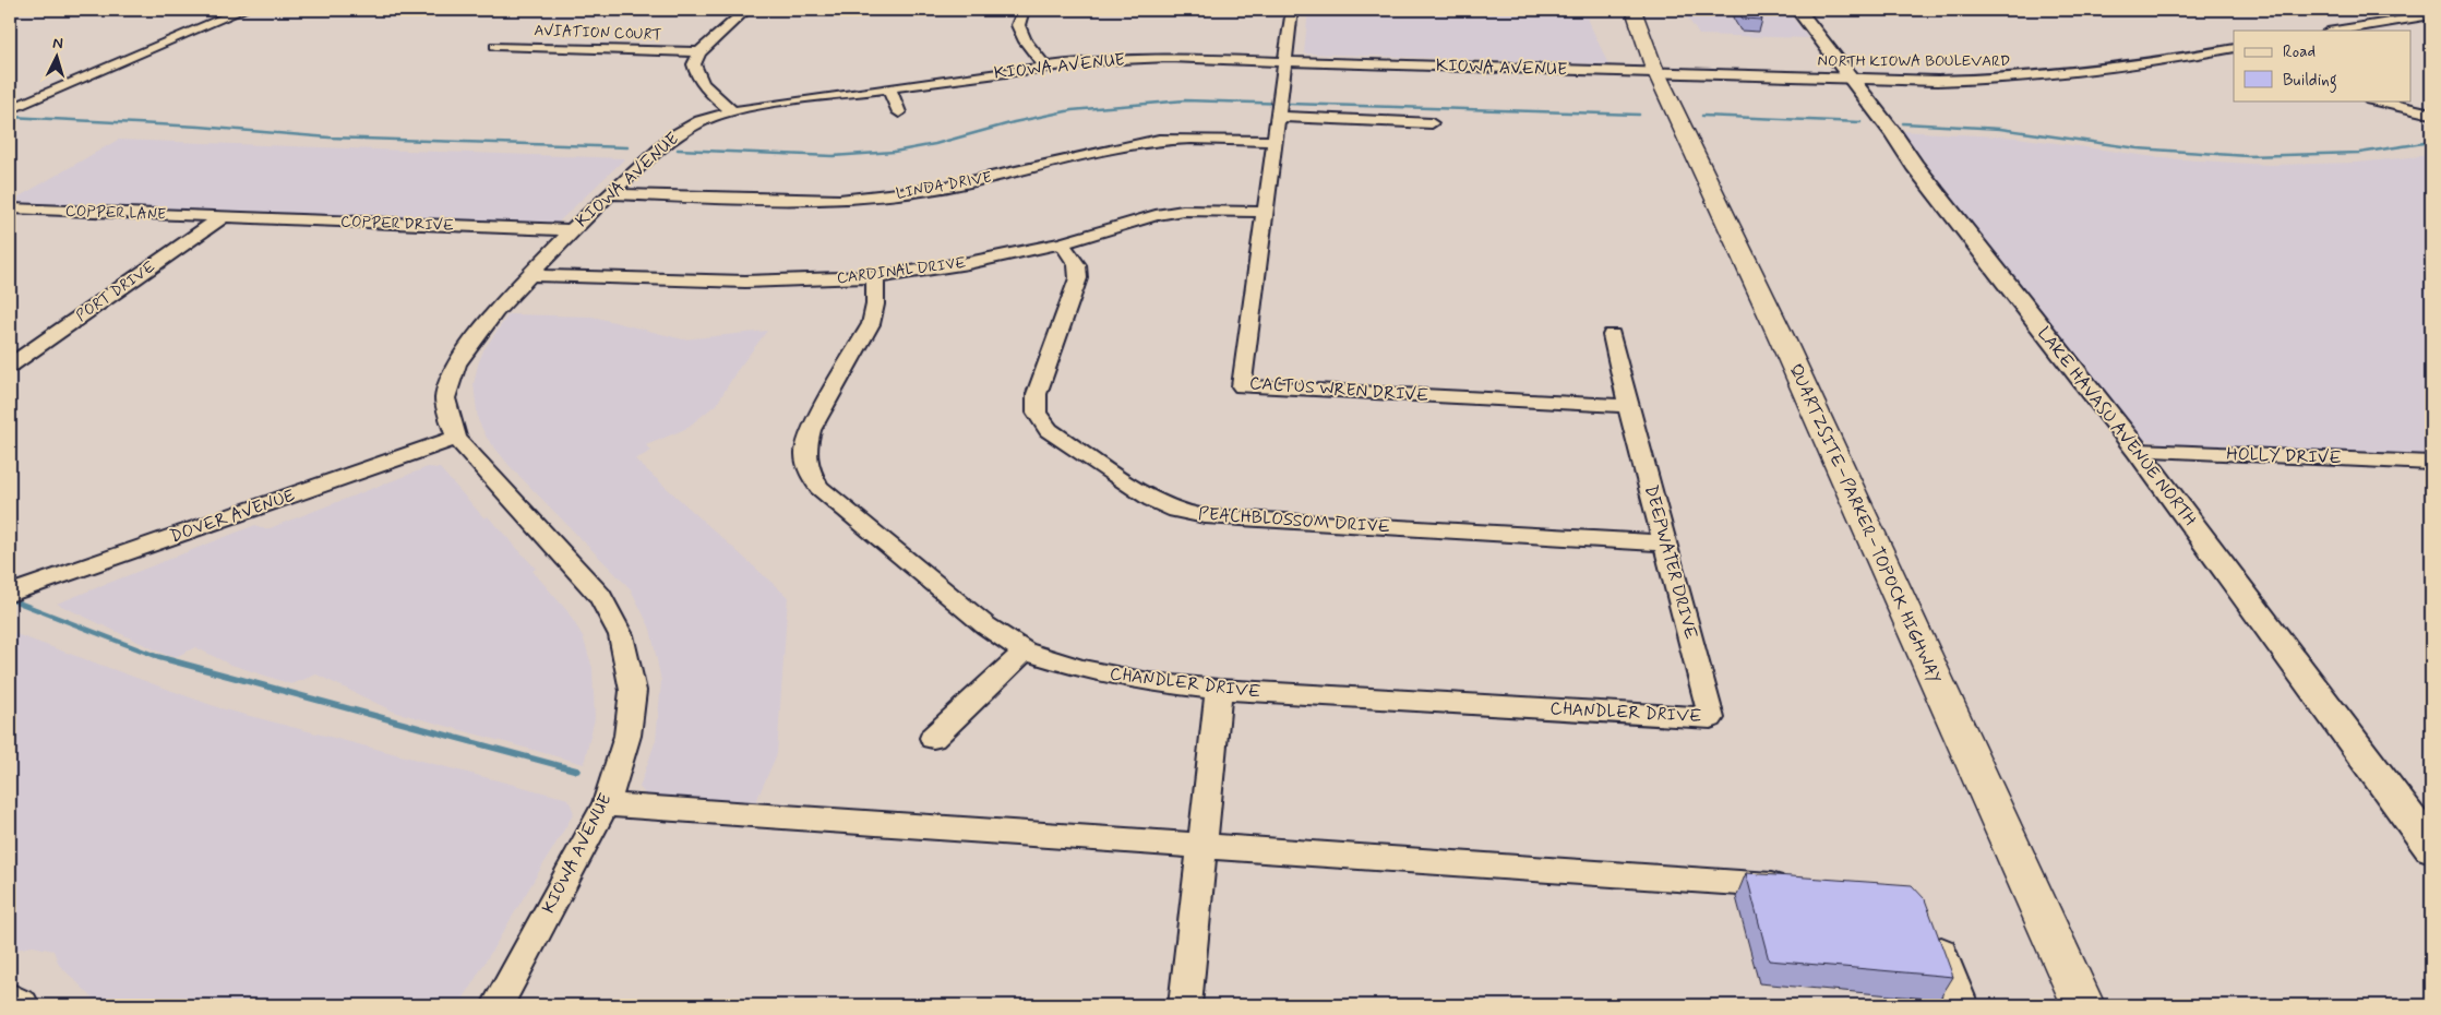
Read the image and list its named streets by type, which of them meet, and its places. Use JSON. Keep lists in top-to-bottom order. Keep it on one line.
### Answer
{"streets":{"highway":["QUARTZSITE–PARKER–TOPOCK HIGHWAY"],"main road":["LAKE HAVASU AVENUE NORTH"],"street":["AVIATION COURT","NORTH KIOWA BOULEVARD","KIOWA AVENUE","LINDA DRIVE","COPPER LANE","COPPER DRIVE","CARDINAL DRIVE","PORT DRIVE","CACTUS WREN DRIVE","HOLLY DRIVE","DOVER AVENUE","PEACHBLOSSOM DRIVE","DEEPWATER DRIVE","CHANDLER DRIVE"]},"crossings":[["NORTH KIOWA BOULEVARD","KIOWA AVENUE"],["NORTH KIOWA BOULEVARD","LAKE HAVASU AVENUE NORTH"],["NORTH KIOWA BOULEVARD","QUARTZSITE–PARKER–TOPOCK HIGHWAY"],["KIOWA AVENUE","LINDA DRIVE"],["KIOWA AVENUE","COPPER DRIVE"],["KIOWA AVENUE","CARDINAL DRIVE"],["KIOWA AVENUE","CACTUS WREN DRIVE"],["KIOWA AVENUE","DOVER AVENUE"],["KIOWA AVENUE","QUARTZSITE–PARKER–TOPOCK HIGHWAY"],["LINDA DRIVE","CACTUS WREN DRIVE"],["COPPER LANE","COPPER DRIVE"],["COPPER LANE","PORT DRIVE"],["COPPER DRIVE","PORT DRIVE"],["CARDINAL DRIVE","CACTUS WREN DRIVE"],["CARDINAL DRIVE","PEACHBLOSSOM DRIVE"],["CARDINAL DRIVE","CHANDLER DRIVE"],["CACTUS WREN DRIVE","DEEPWATER DRIVE"],["LAKE HAVASU AVENUE NORTH","HOLLY DRIVE"],["PEACHBLOSSOM DRIVE","DEEPWATER DRIVE"],["DEEPWATER DRIVE","CHANDLER DRIVE"]],"legend":["Road","Building"],"north":"top"}
